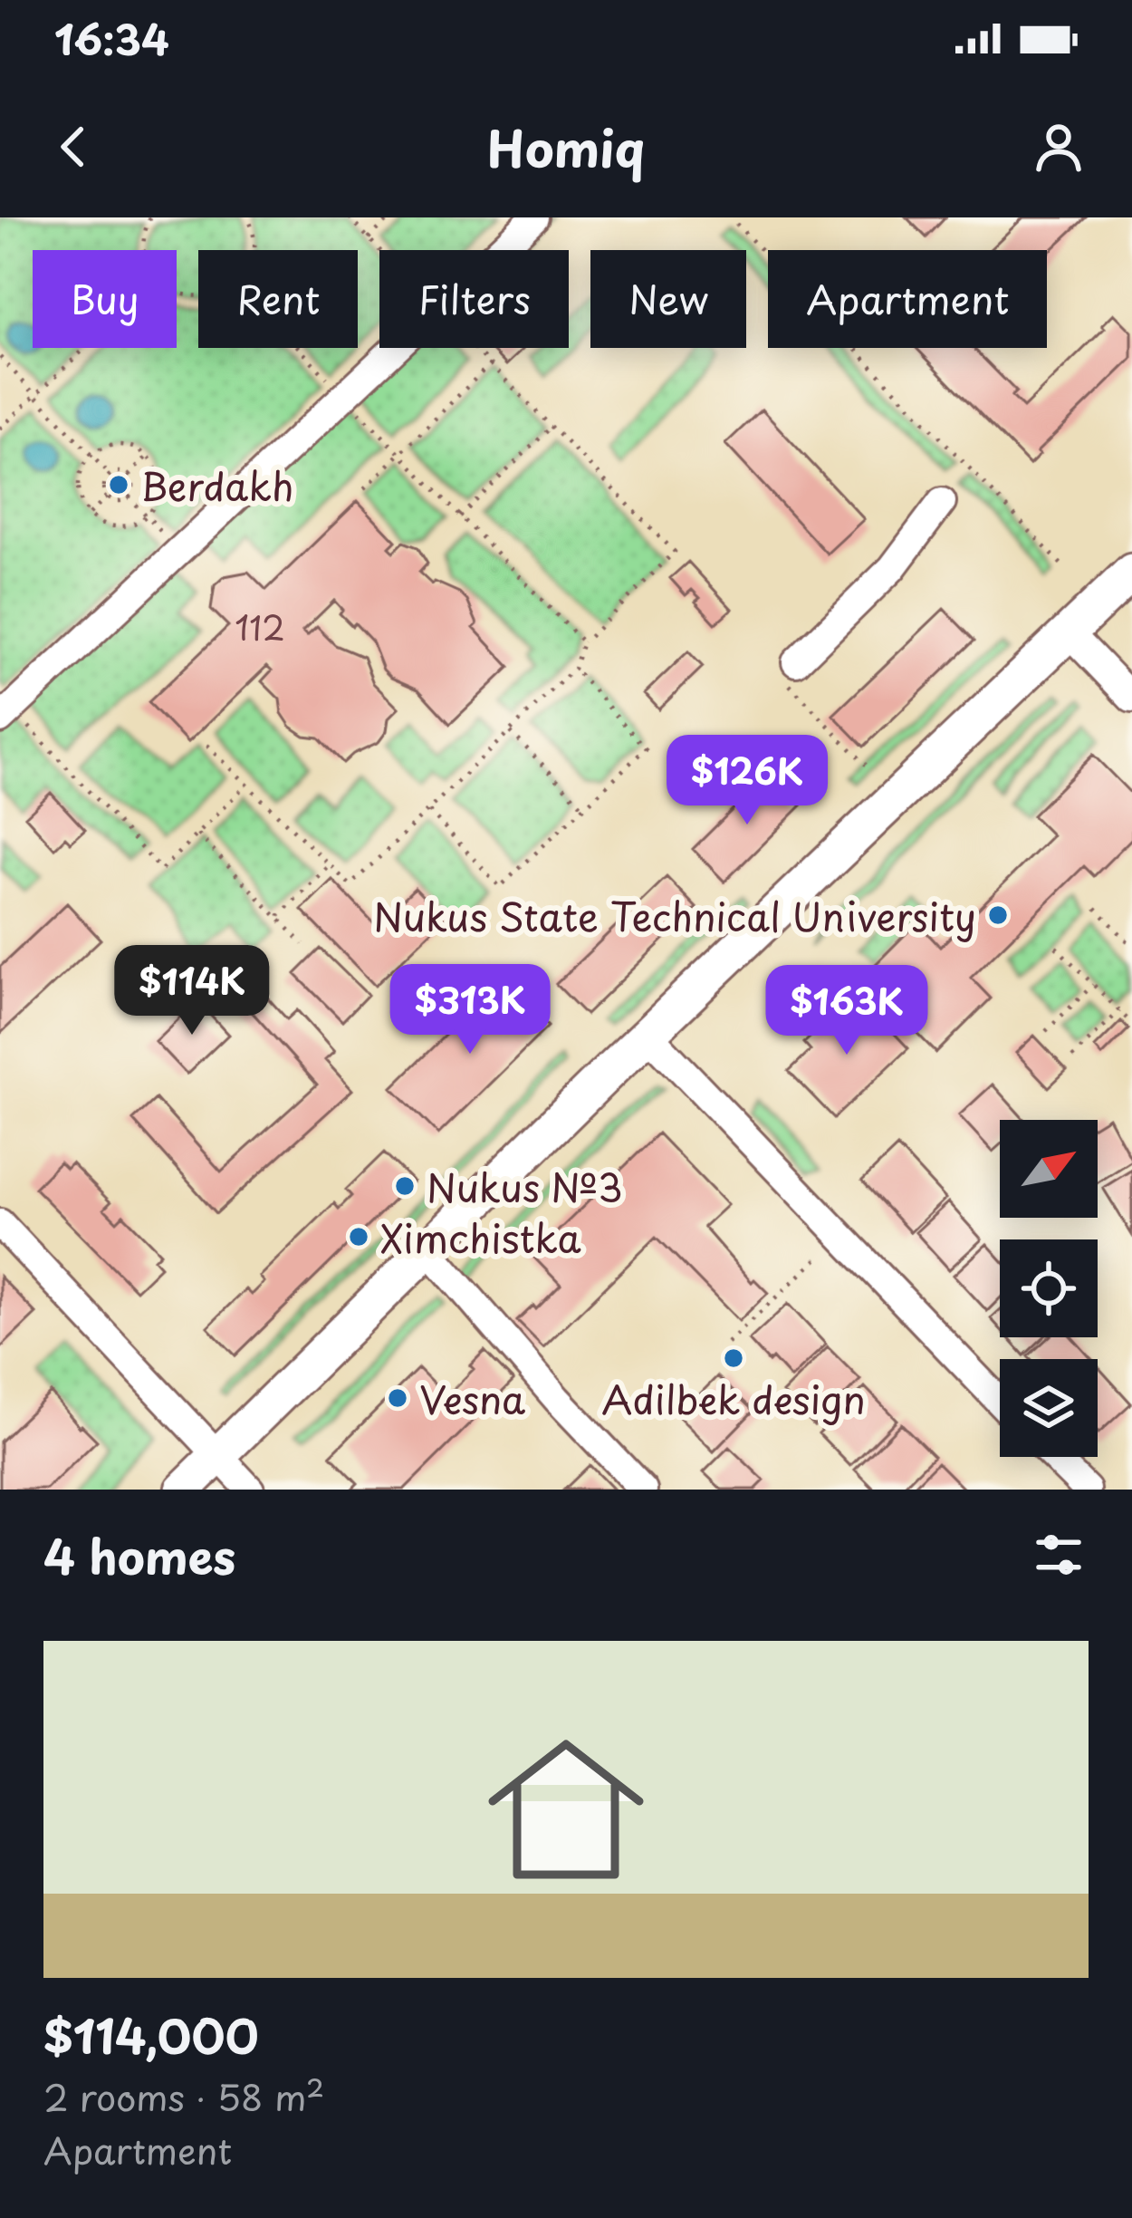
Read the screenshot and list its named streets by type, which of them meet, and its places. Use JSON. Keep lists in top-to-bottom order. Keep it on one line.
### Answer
{"places":["Berdakh","Nukus State Technical University","Nukus №3","Ximchistka","Adilbek design","Vesna"],"house_numbers":["112"],"north":"top right","page":{"status":"16:34","header":"Homiq","chip":["Buy","Rent","Filters","New","Apartment"],"price":["$126K","$114K","$313K","$163K"],"heading":"4 homes","list":[{"name":"$114,000","note":"2 rooms · 58 m² · Apartment"}]}}
